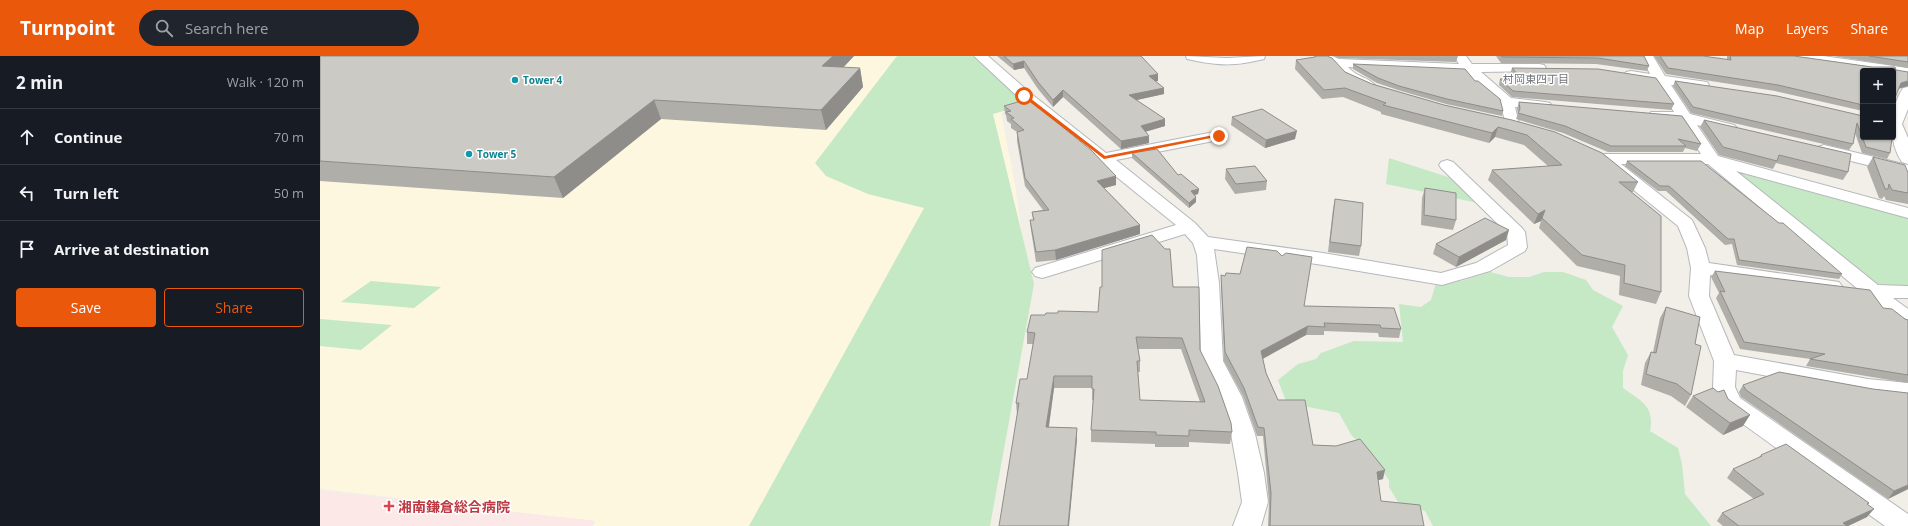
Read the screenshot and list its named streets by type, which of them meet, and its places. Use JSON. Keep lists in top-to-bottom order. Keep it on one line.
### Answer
{"districts":["村岡東四丁目"],"places":{"other":["Tower 4","Tower 5"],"health":["湘南鎌倉総合病院"]},"page":{"header":"Turnpoint","search":"Search here","nav":["Map","Layers","Share"],"heading":["2 min","Walk · 120 m"],"map_buttons":["+","−"],"list":[["Continue","70 m"],["Turn left","50 m"],"Arrive at destination"],"buttons":["Save","Share"]}}
